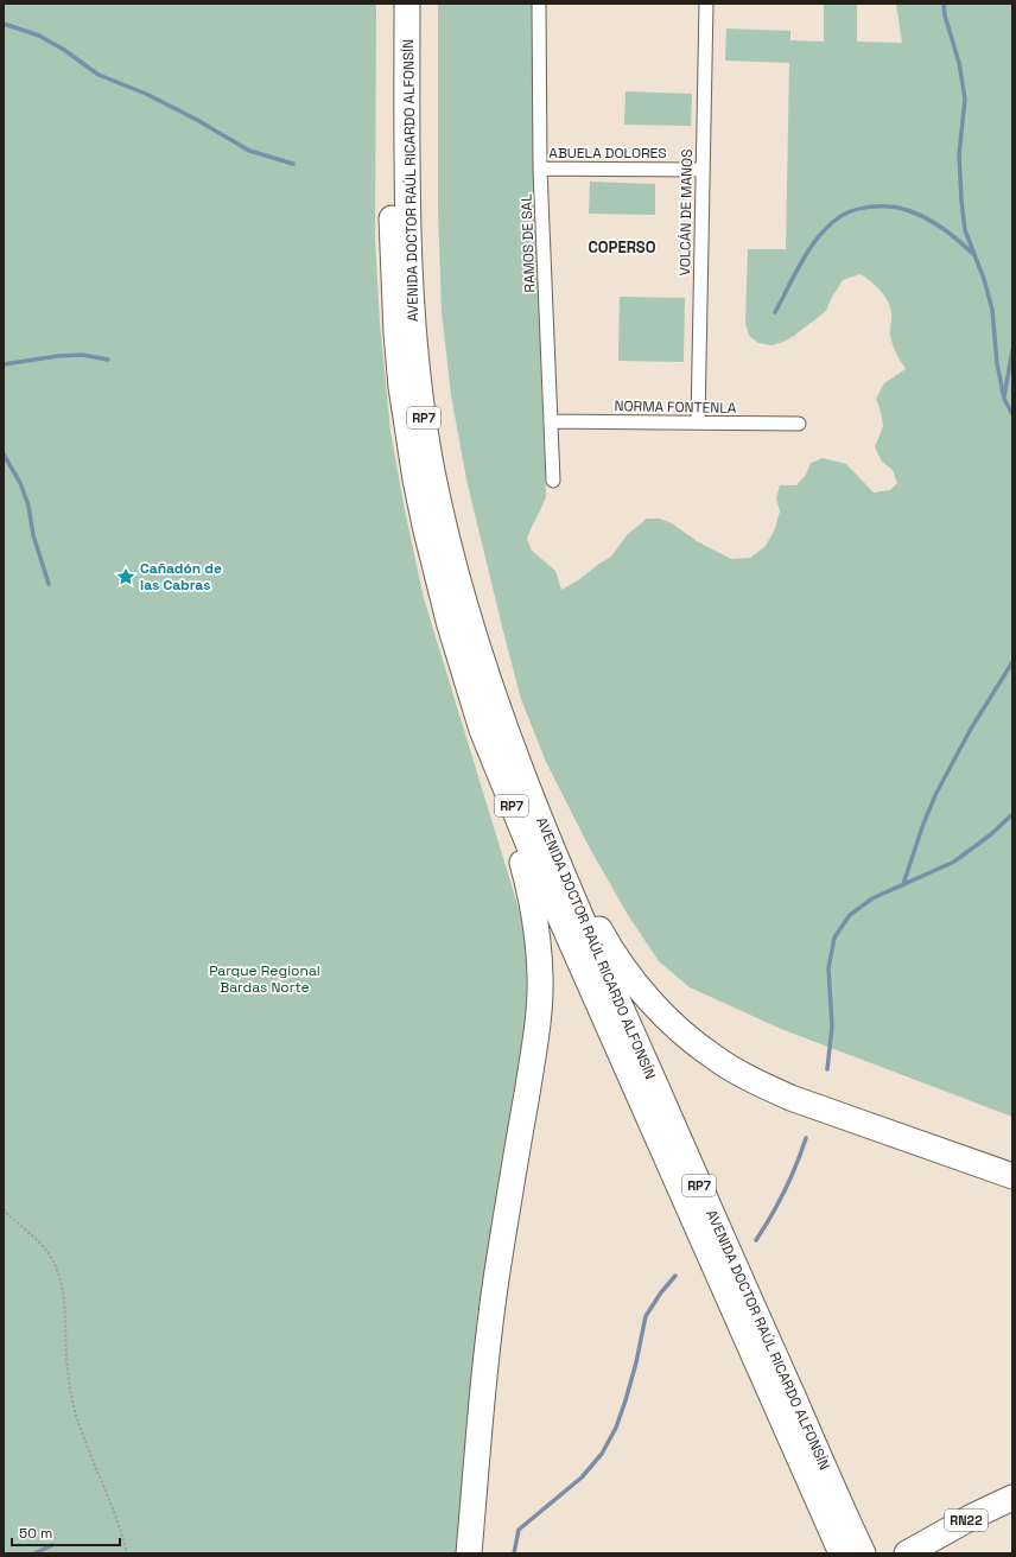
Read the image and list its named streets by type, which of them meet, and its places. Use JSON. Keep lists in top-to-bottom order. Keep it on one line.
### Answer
{"streets":{"highway":["AVENIDA DOCTOR RAÚL RICARDO ALFONSÍN","RP7","RN22"],"street":["ABUELA DOLORES","VOLCÁN DE MANOS","RAMOS DE SAL","NORMA FONTENLA"]},"crossings":[["ABUELA DOLORES","VOLCÁN DE MANOS"],["ABUELA DOLORES","RAMOS DE SAL"],["VOLCÁN DE MANOS","NORMA FONTENLA"],["RAMOS DE SAL","NORMA FONTENLA"]],"districts":["COPERSO"],"parks":["Parque Regional Bardas Norte"],"places":{"place":["Cañadón de las Cabras"]},"scale_bar":"50 m"}
